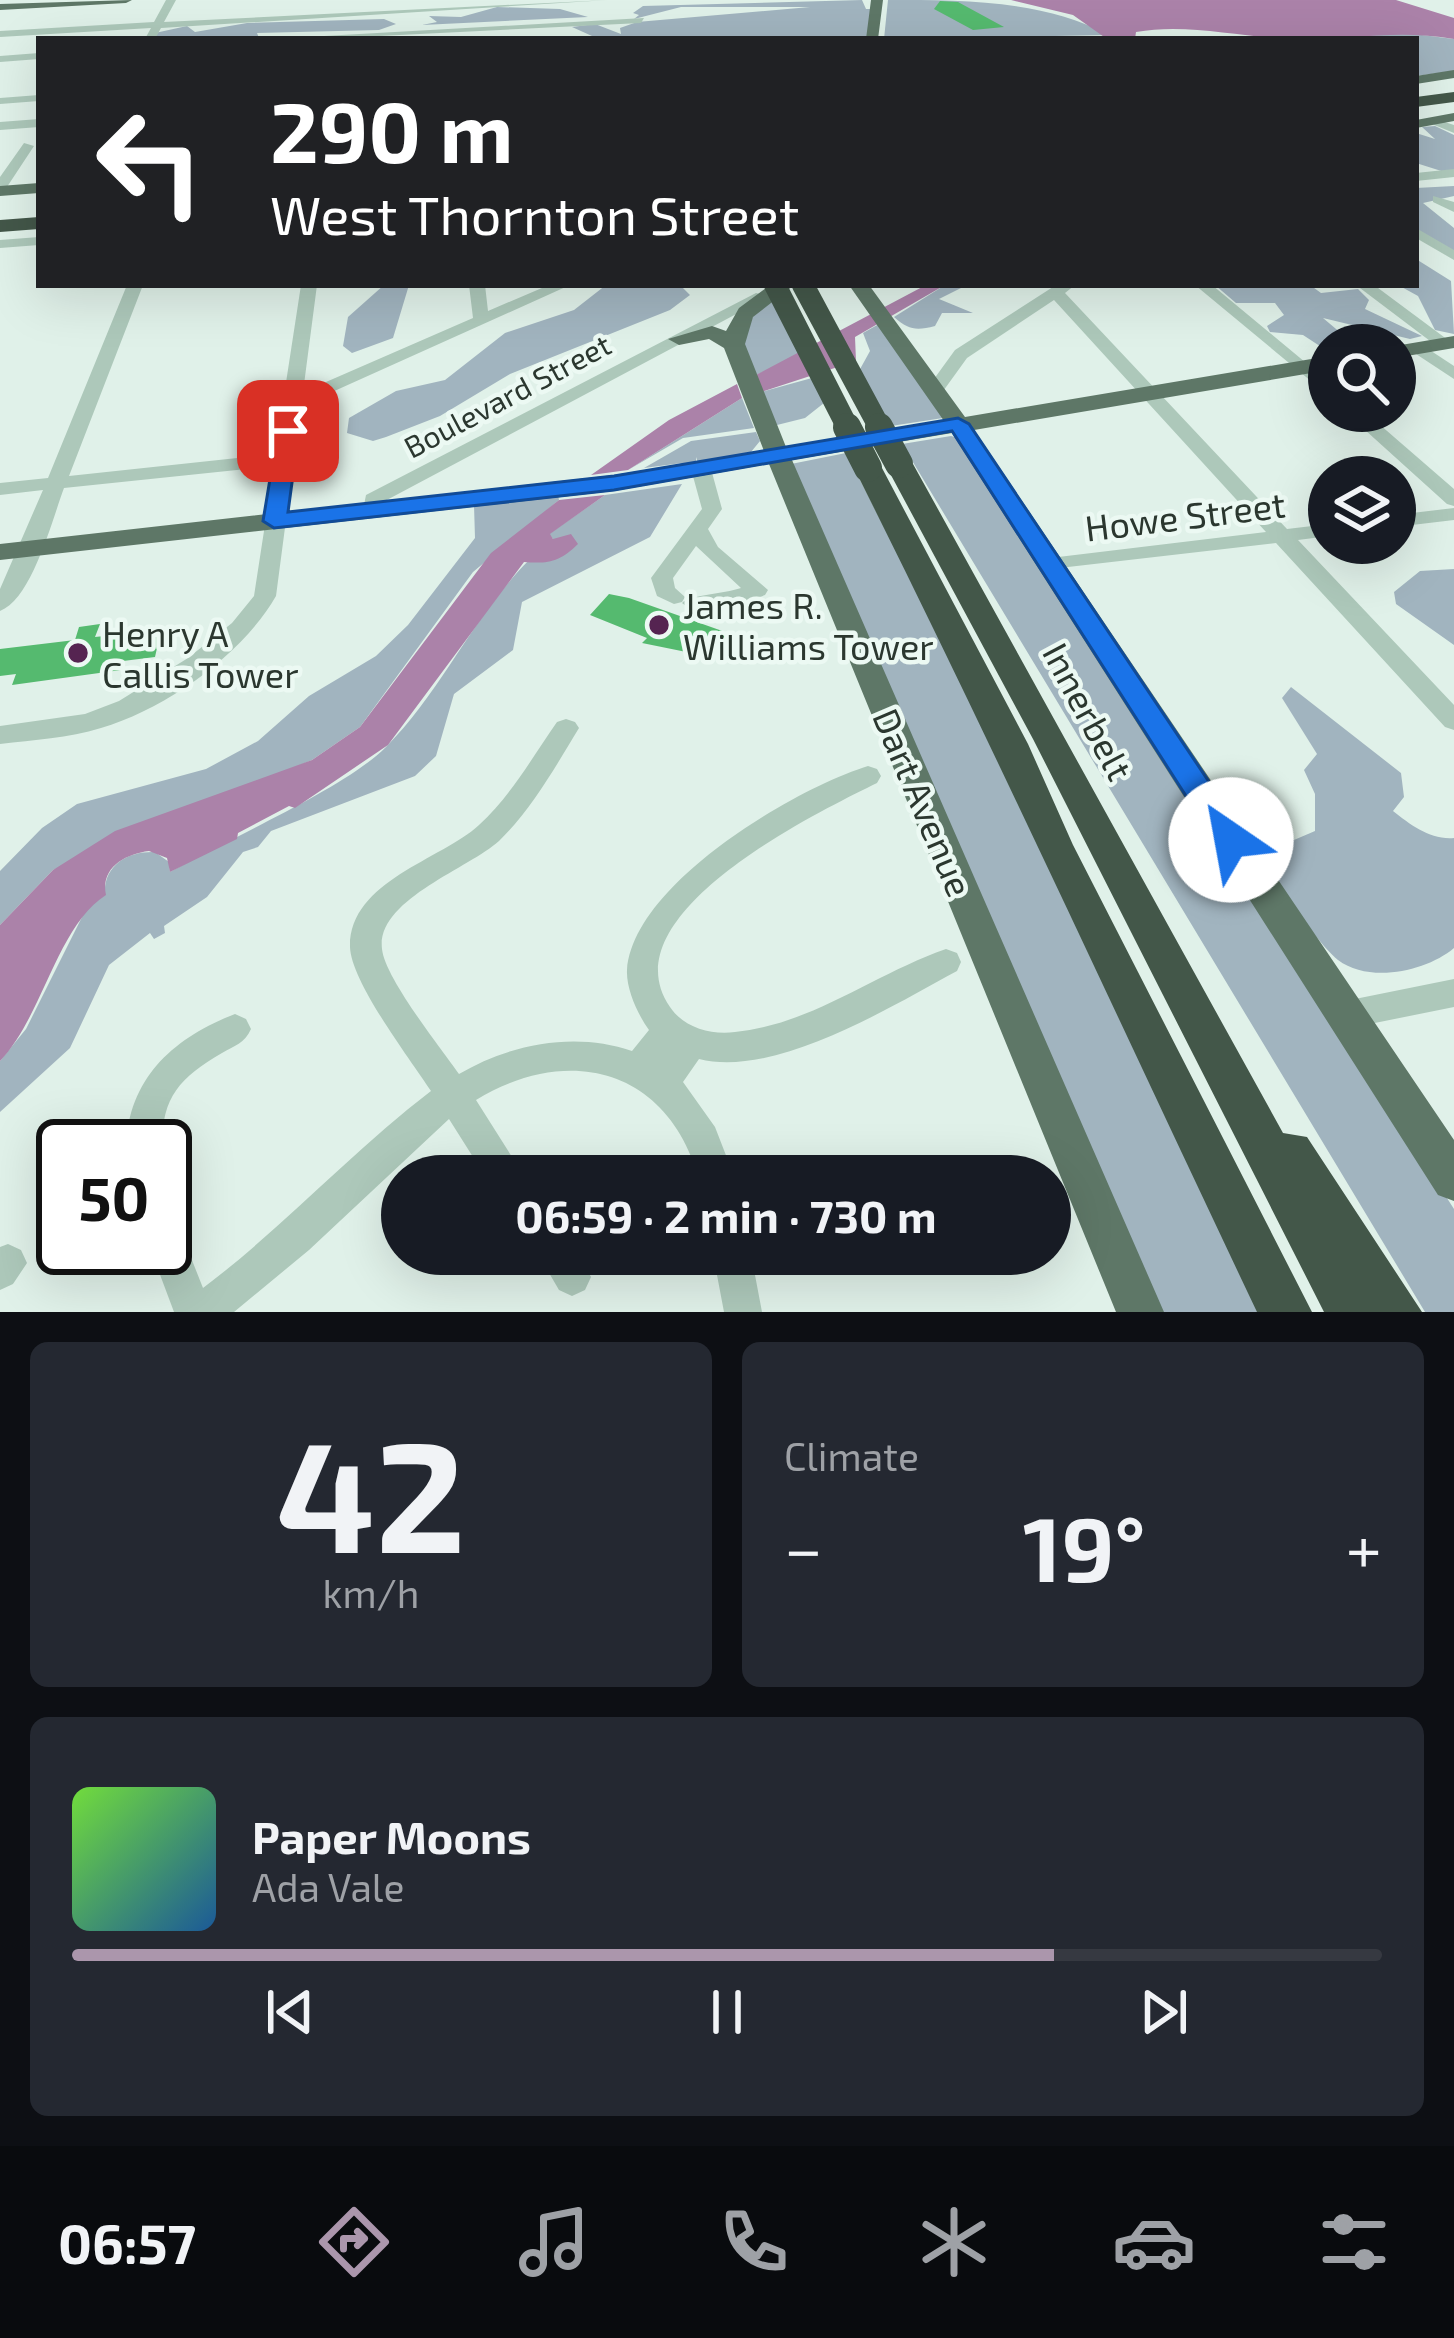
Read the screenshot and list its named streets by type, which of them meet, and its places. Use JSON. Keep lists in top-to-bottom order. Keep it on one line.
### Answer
{"streets":{"highway":["Innerbelt"],"main road":["Dart Avenue"],"street":["Boulevard Street","Howe Street"]},"crossings":[["Boulevard Street","Innerbelt"]],"places":["James R. Williams Tower","Henry A Callis Tower"],"page":{"turn":["290 m","West Thornton Street"],"limit":"50","trip":"06:59 · 2 min · 730 m","tile":[["42","km/h"],"Climate"],"heat":["−","19°","+"],"song":["Paper Moons","Ada Vale"],"tabs":"06:57"}}
